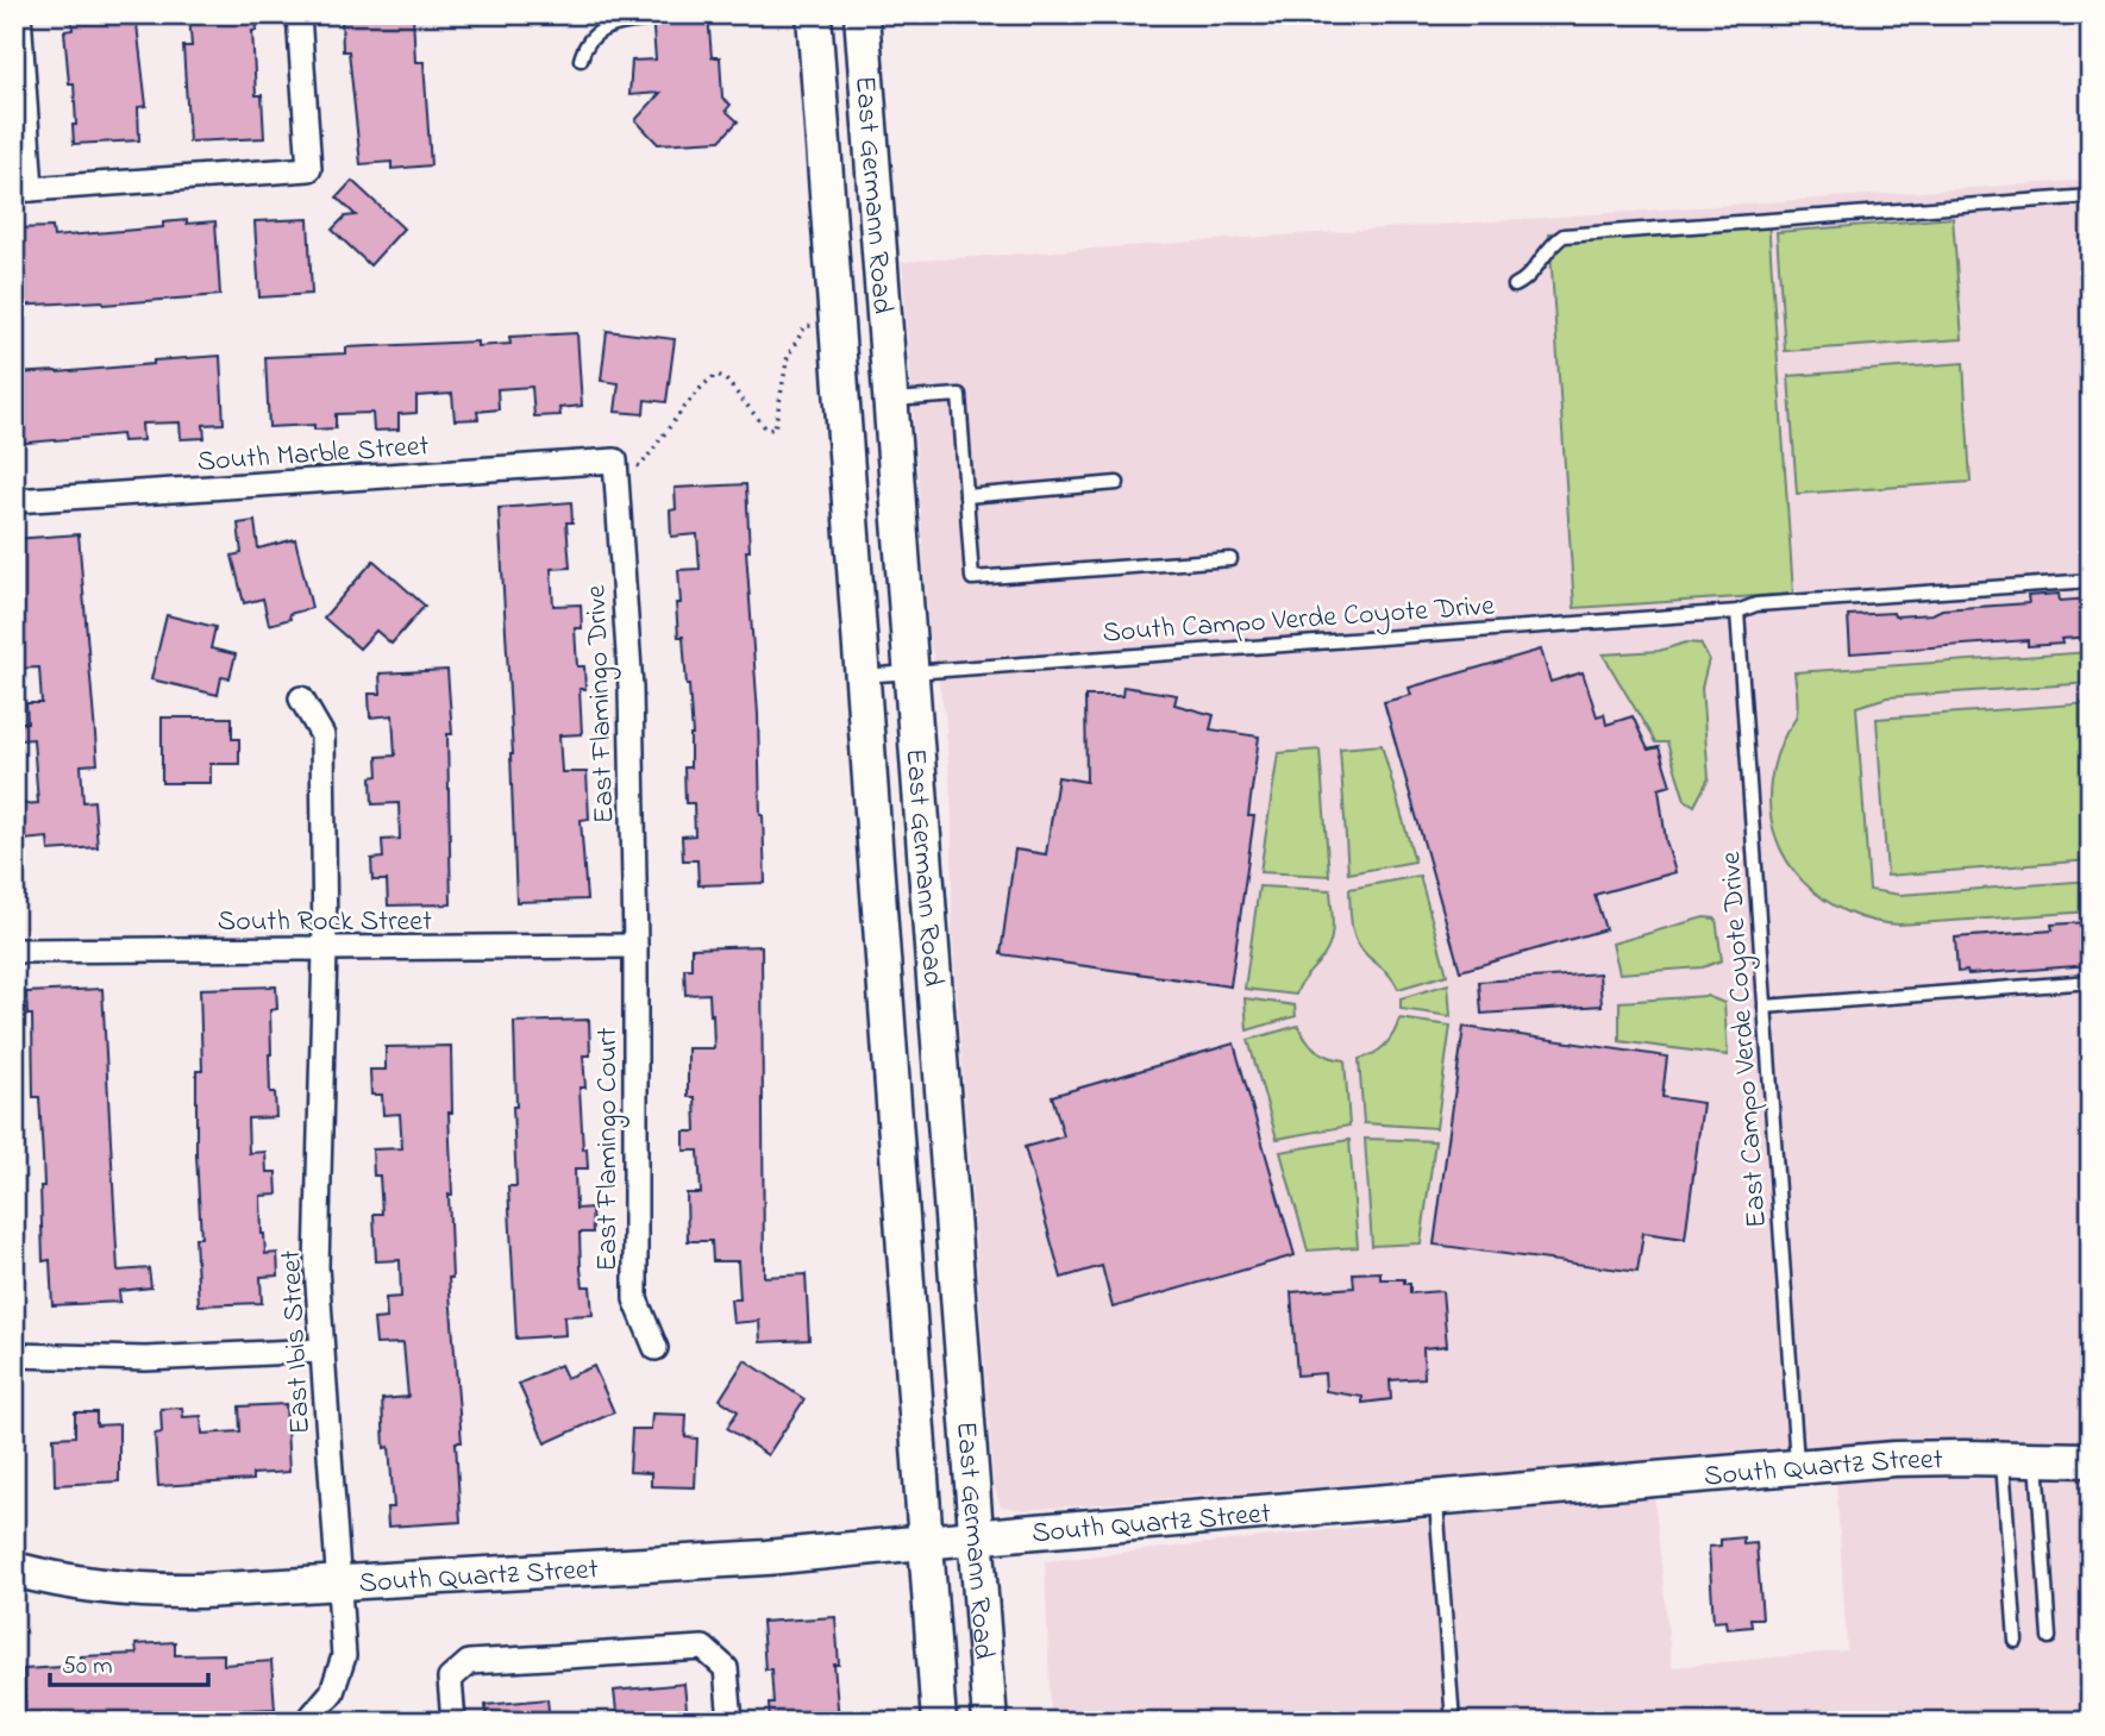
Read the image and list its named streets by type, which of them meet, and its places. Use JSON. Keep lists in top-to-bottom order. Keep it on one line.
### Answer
{"streets":{"main road":["East Germann Road","South Quartz Street"],"street":["South Marble Street","East Flamingo Drive","South Rock Street","East Flamingo Court","East Ibis Street"],"lane":["South Campo Verde Coyote Drive","East Campo Verde Coyote Drive"]},"crossings":[["East Germann Road","South Campo Verde Coyote Drive"],["East Germann Road","South Quartz Street"],["South Marble Street","East Flamingo Drive"],["South Campo Verde Coyote Drive","East Campo Verde Coyote Drive"],["East Flamingo Drive","South Rock Street"],["East Flamingo Drive","East Flamingo Court"],["South Rock Street","East Flamingo Court"],["South Rock Street","East Ibis Street"],["East Campo Verde Coyote Drive","South Quartz Street"],["East Ibis Street","South Quartz Street"]],"scale_bar":"50 m"}
